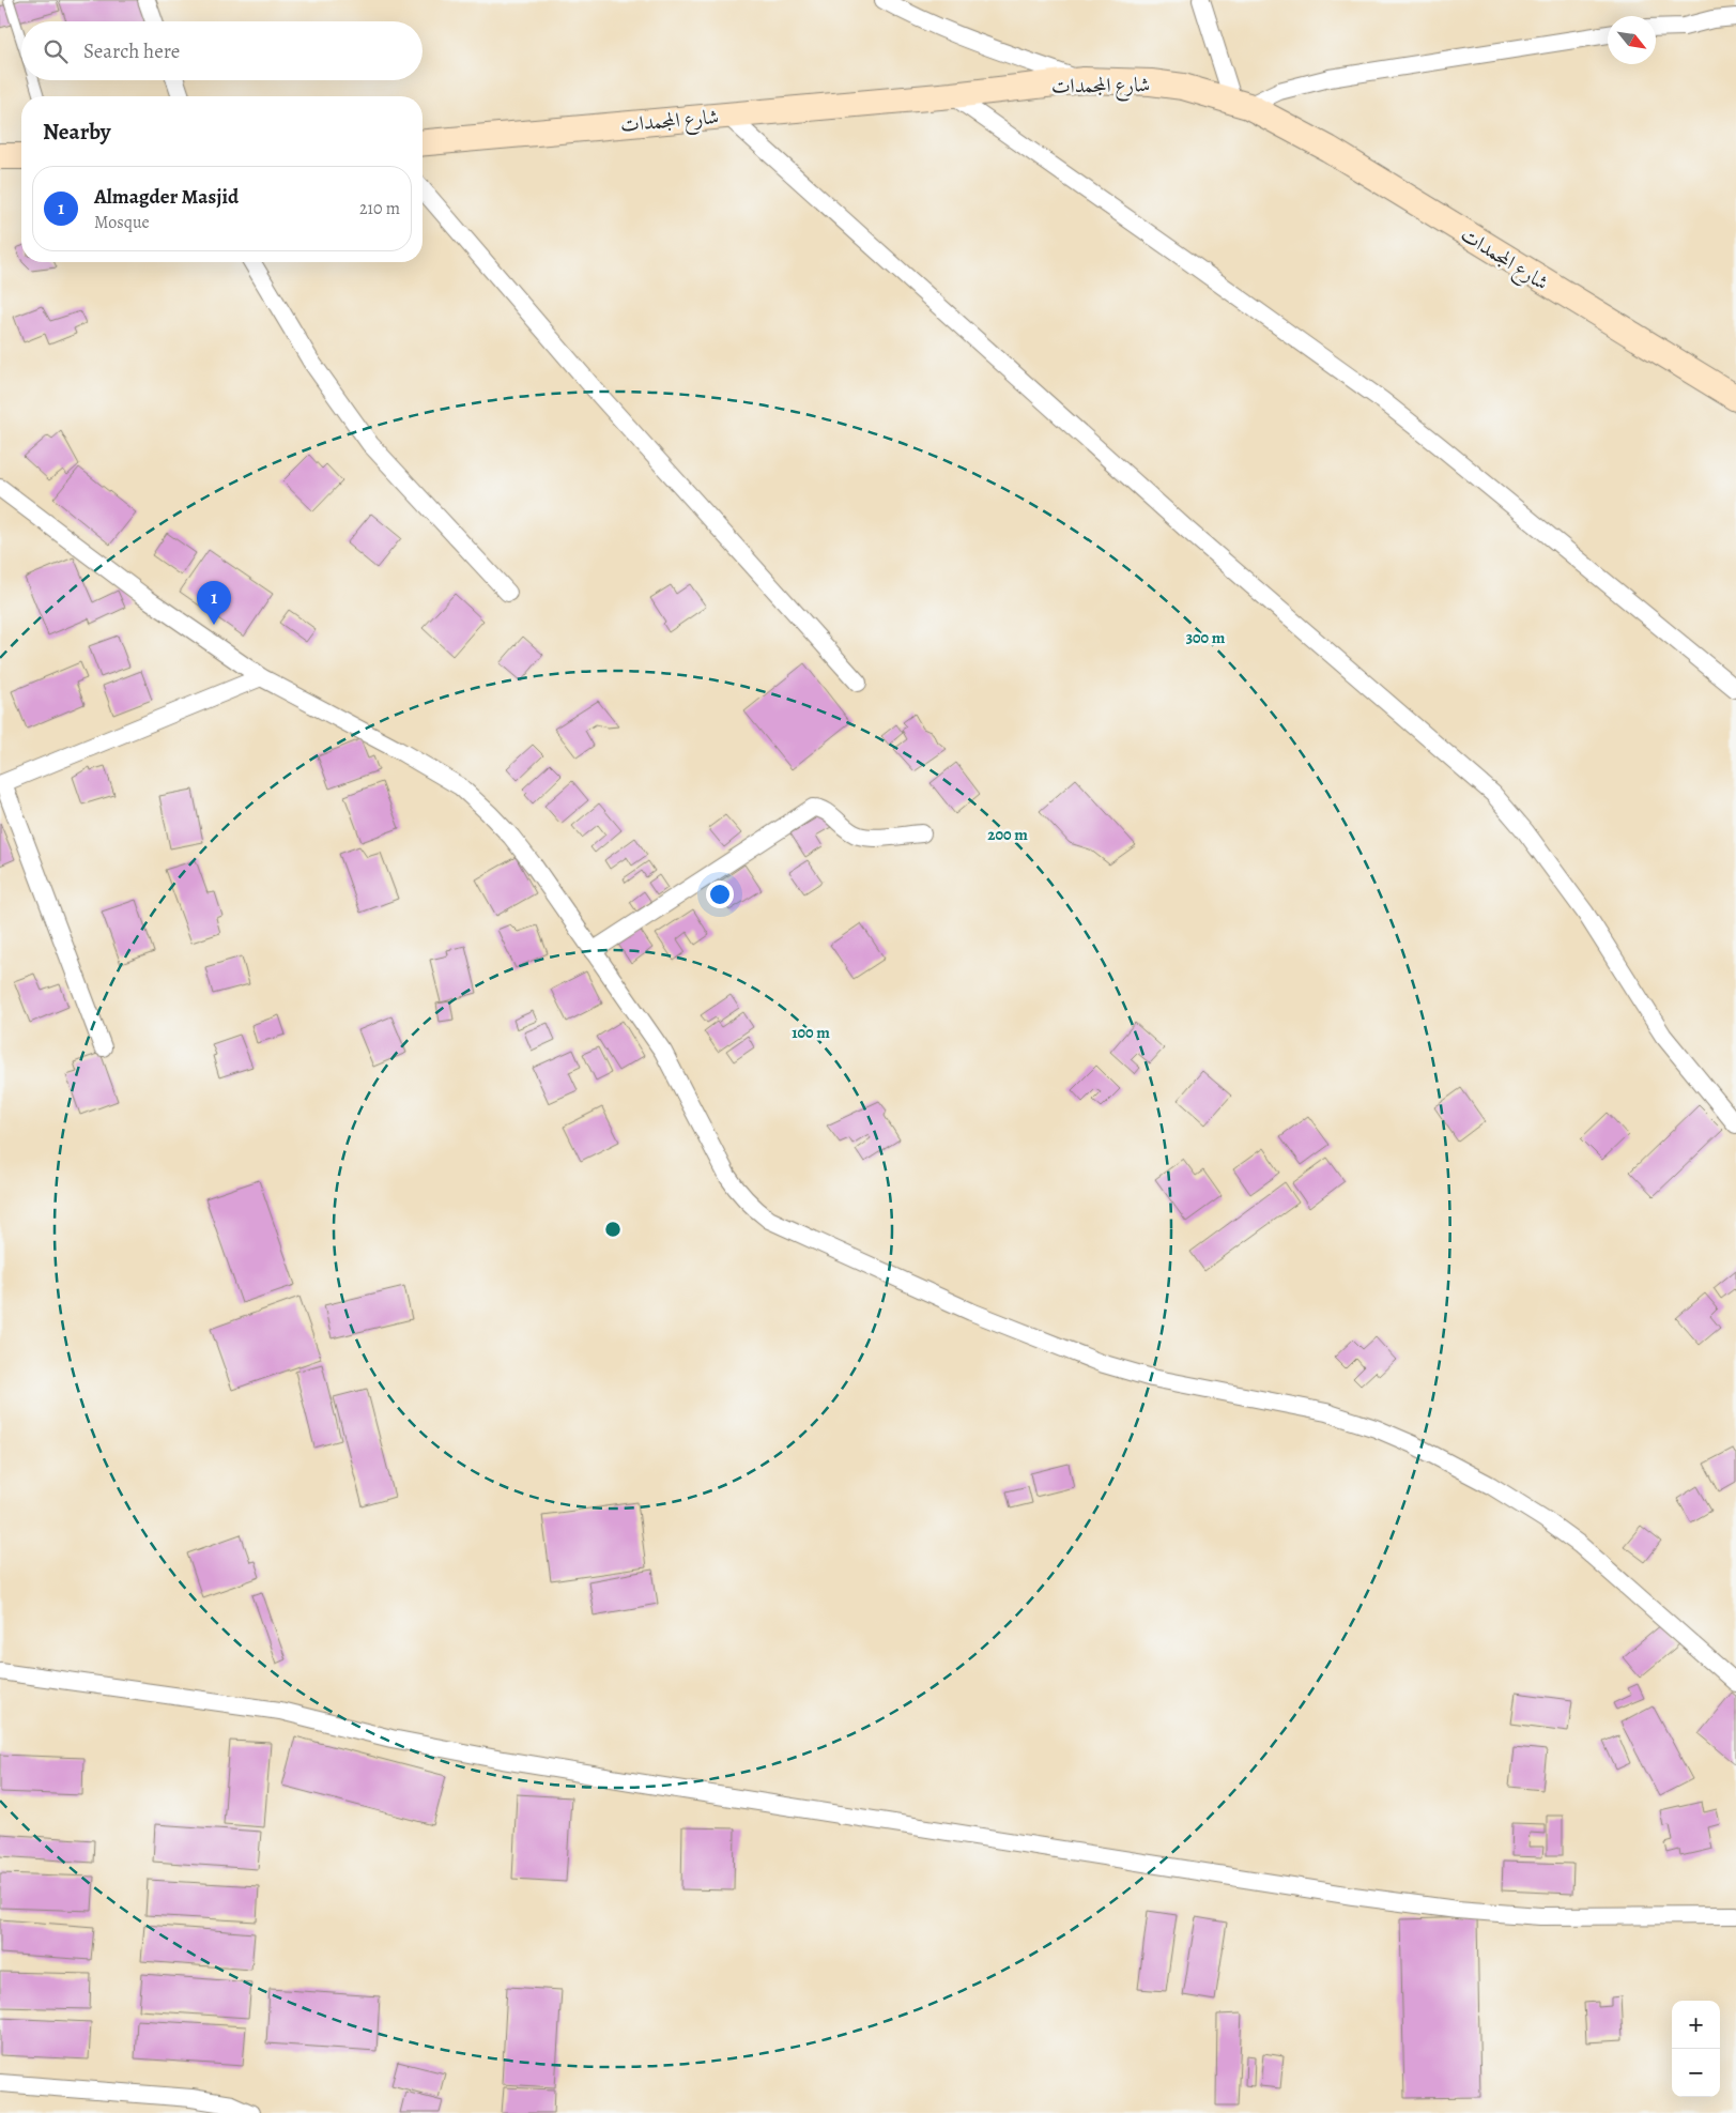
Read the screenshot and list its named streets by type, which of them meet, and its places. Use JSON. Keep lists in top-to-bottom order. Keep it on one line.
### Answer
{"streets":{"main road":["شارع المجمدات"]},"north":"bottom right","page":{"search":"Search here","heading":"Nearby","list":[{"mark":"1","name":"Almagder Masjid","note":"Mosque","value":"210 m"}],"pins":"1","map_buttons":["+","−"]},"rings":["300 m","200 m","100 m"]}
